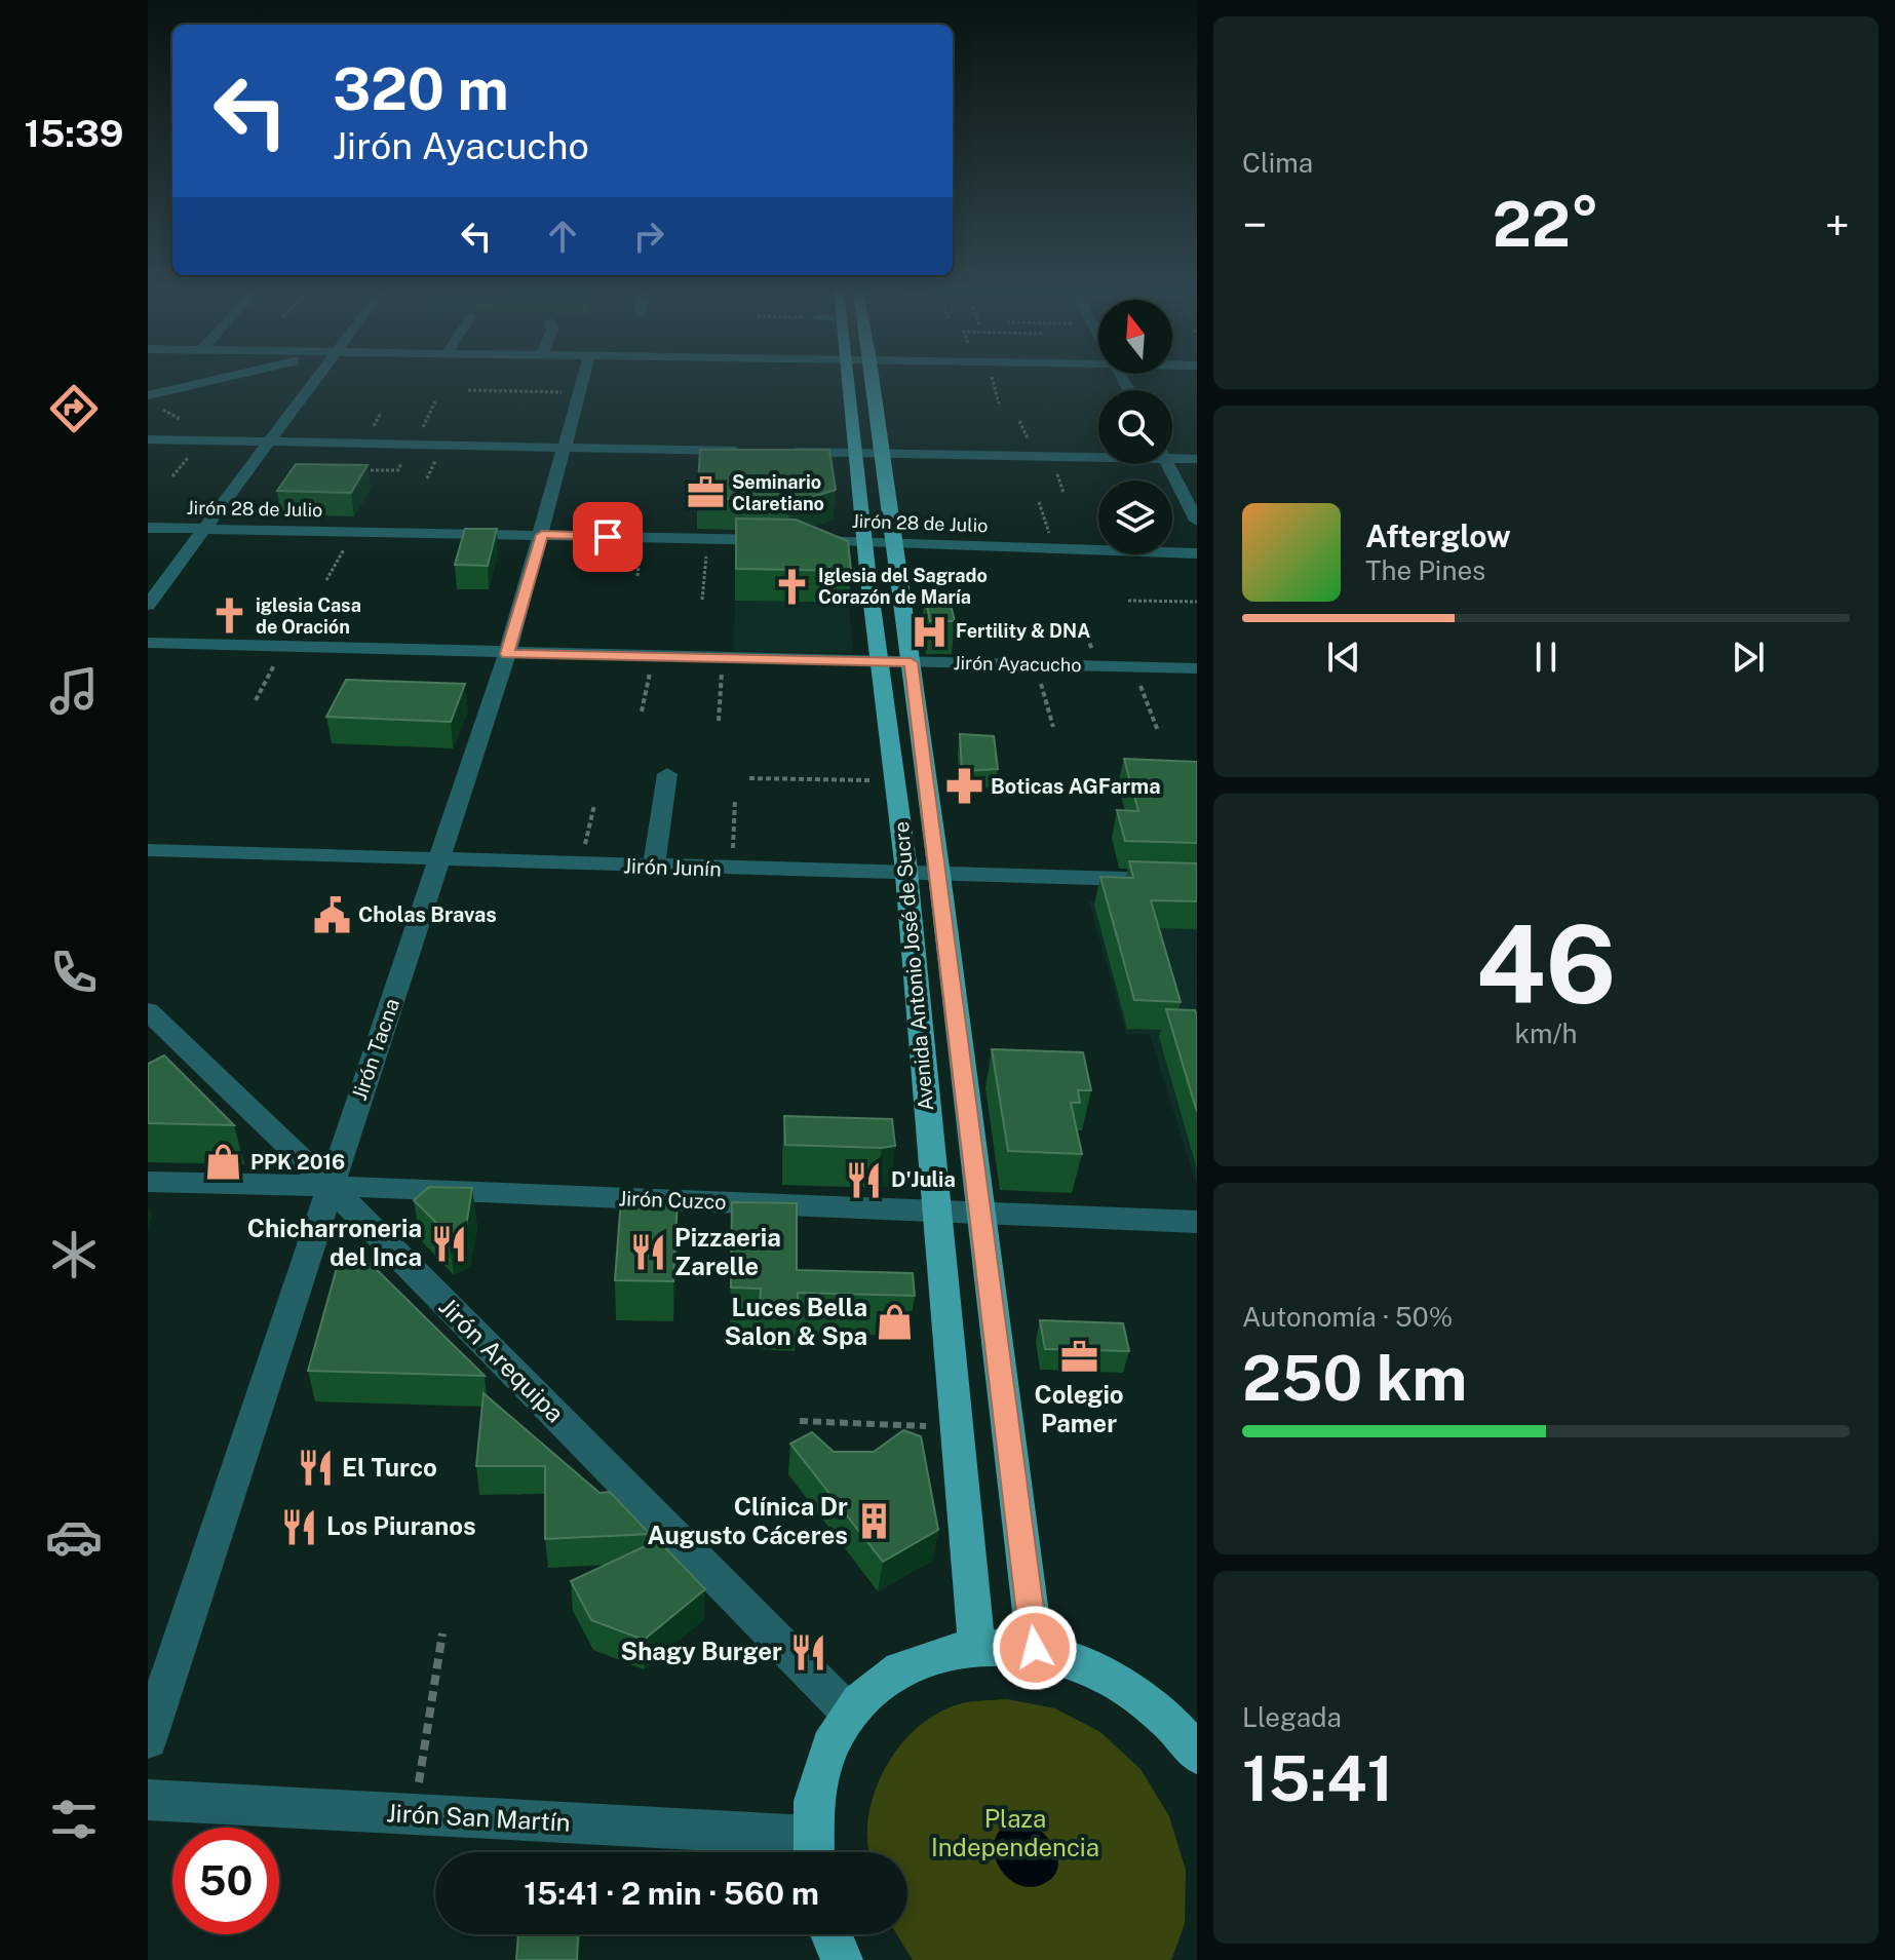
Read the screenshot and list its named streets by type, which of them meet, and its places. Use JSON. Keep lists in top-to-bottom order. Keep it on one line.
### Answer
{"streets":{"main road":["Avenida Antonio José de Sucre"],"street":["Jirón 28 de Julio","Jirón Ayacucho","Jirón Junín","Jirón Tacna","Jirón Cuzco","Jirón Arequipa","Jirón San Martín"]},"crossings":[["Jirón 28 de Julio","Avenida Antonio José de Sucre"],["Jirón 28 de Julio","Jirón Tacna"],["Jirón Ayacucho","Avenida Antonio José de Sucre"],["Jirón Ayacucho","Jirón Tacna"],["Jirón Junín","Avenida Antonio José de Sucre"],["Jirón Junín","Jirón Tacna"],["Avenida Antonio José de Sucre","Jirón Cuzco"],["Jirón Tacna","Jirón Cuzco"],["Jirón Tacna","Jirón Arequipa"],["Jirón Cuzco","Jirón Arequipa"]],"parks":["Plaza Independencia"],"places":{"office":["Seminario Claretiano","Colegio Pamer"],"church":["Iglesia del Sagrado Corazón de María","iglesia Casa de Oración"],"hospital":["Fertility & DNA"],"pharmacy":["Boticas AGFarma"],"public building":["Cholas Bravas"],"shop":["PPK 2016","Luces Bella Salon & Spa"],"restaurant":["D'Julia","Chicharroneria del Inca","Pizzaeria Zarelle","El Turco","Los Piuranos","Shagy Burger"],"building":["Clínica Dr Augusto Cáceres"]},"north":"top","page":{"tabs":"15:39","tile":["Clima",["46","km/h"],["Autonomía · 50%","250 km"],["Llegada","15:41"]],"turn":["320 m","Jirón Ayacucho"],"heat":["−","22°","+"],"song":["Afterglow","The Pines"],"limit":"50","trip":"15:41 · 2 min · 560 m"}}
